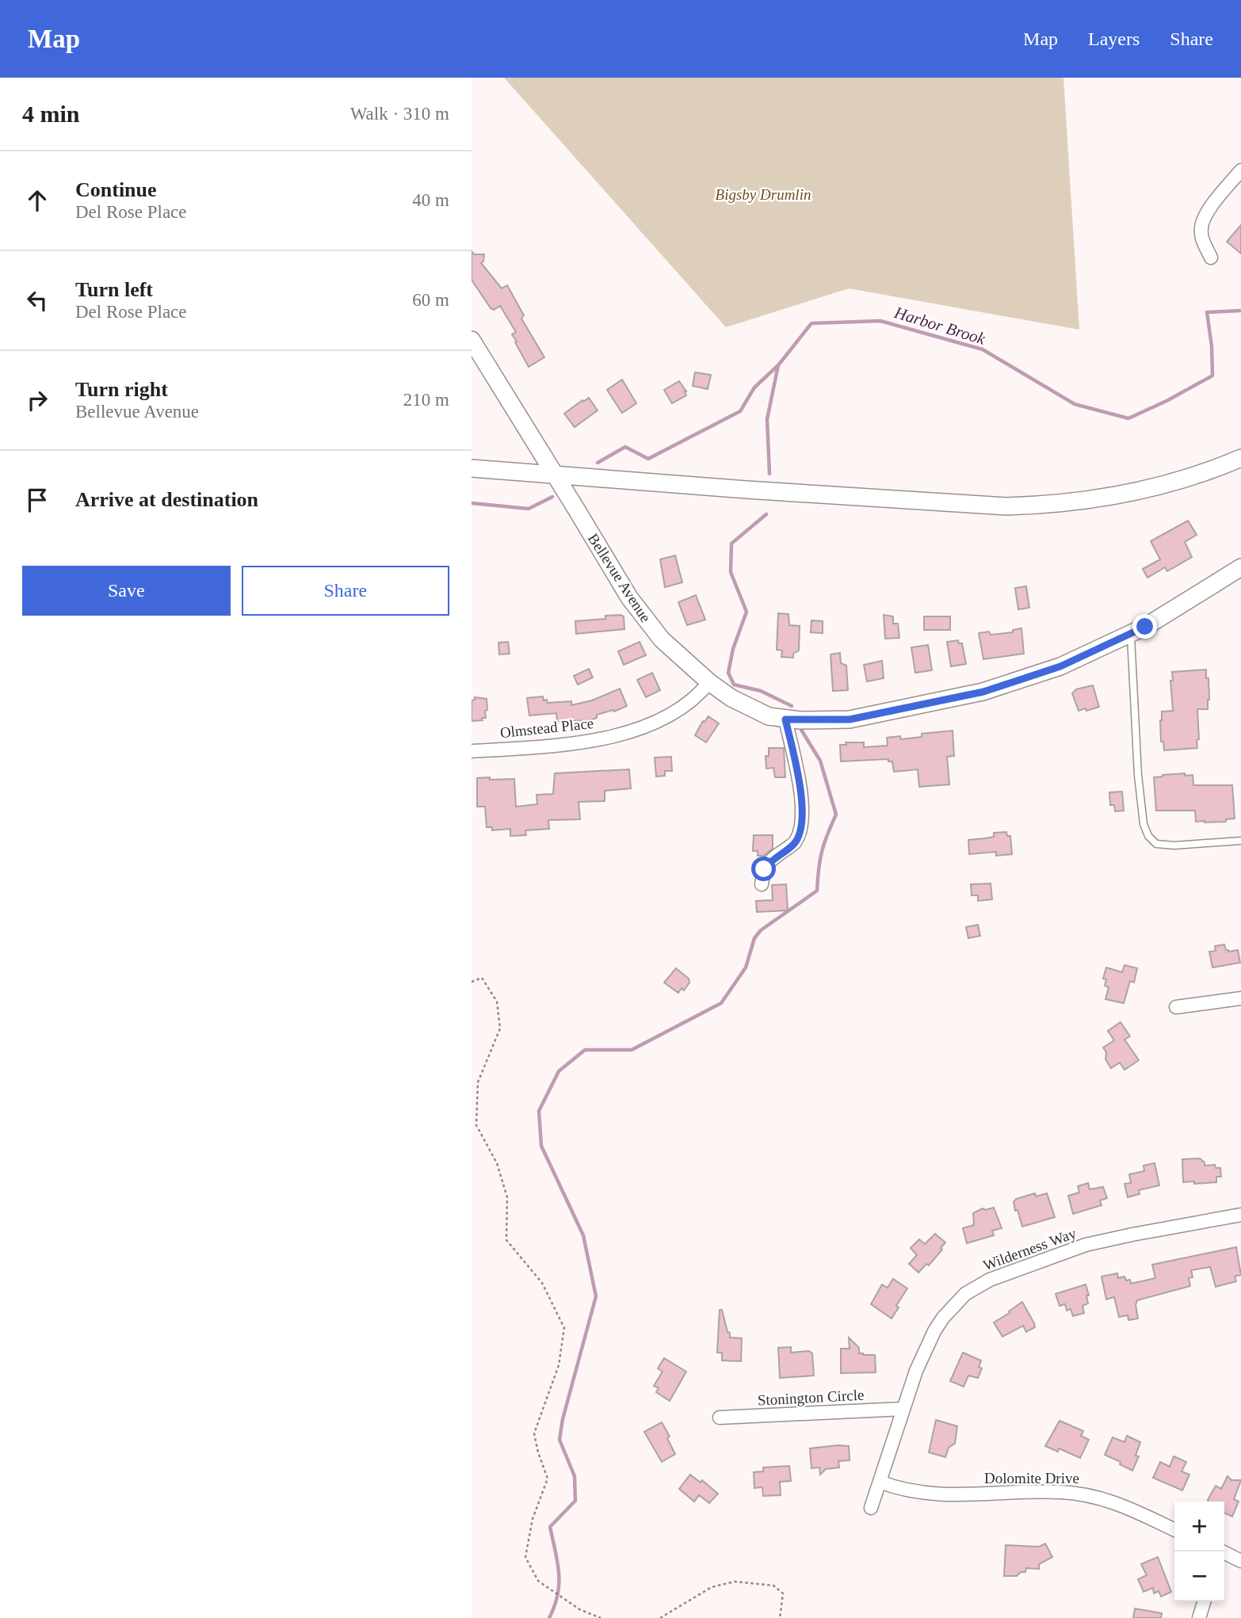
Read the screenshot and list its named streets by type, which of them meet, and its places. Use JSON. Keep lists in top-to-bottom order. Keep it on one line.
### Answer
{"streets":{"street":["Bellevue Avenue","Olmstead Place","Wilderness Way","Stonington Circle","Dolomite Drive"]},"crossings":[["Bellevue Avenue","Olmstead Place"],["Wilderness Way","Stonington Circle"],["Wilderness Way","Dolomite Drive"]],"water":["Harbor Brook"],"parks":["Bigsby Drumlin"],"page":{"header":"Map","nav":["Map","Layers","Share"],"heading":["4 min","Walk · 310 m"],"list":[["Continue","Del Rose Place","40 m"],["Turn left","Del Rose Place","60 m"],["Turn right","Bellevue Avenue","210 m"],"Arrive at destination"],"buttons":["Save","Share"],"map_buttons":["+","−"]}}
